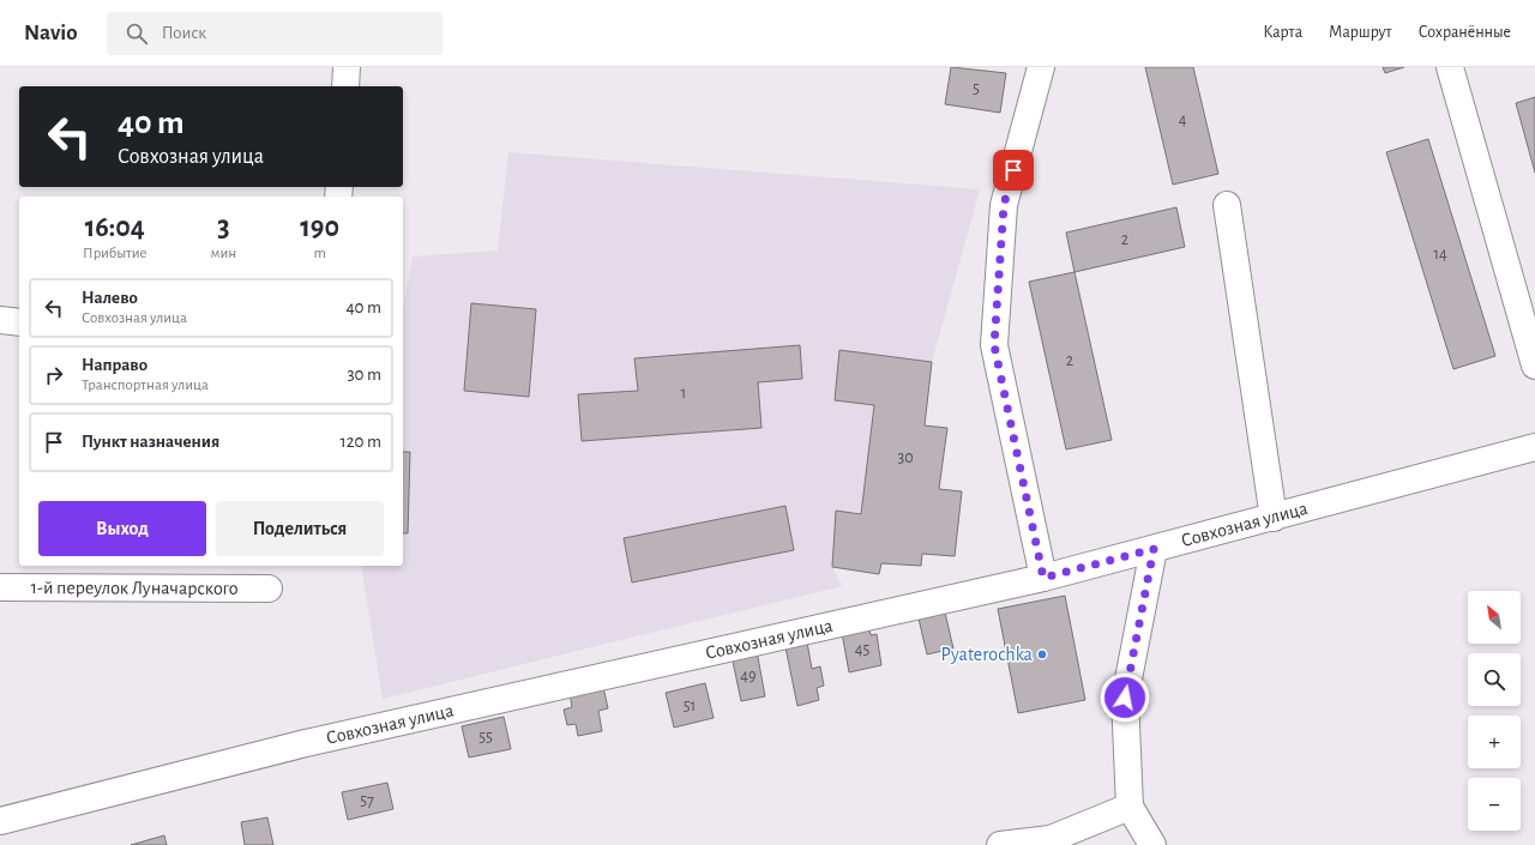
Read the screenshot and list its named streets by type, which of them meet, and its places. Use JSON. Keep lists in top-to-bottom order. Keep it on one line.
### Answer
{"streets":{"street":["Совхозная улица","1-й переулок Луначарского"]},"places":["Pyaterochka"],"house_numbers":["5","4","2","14","2","1","30","45","49","51","55","57"],"north":"top left","page":{"header":"Navio","search":"Поиск","nav":["Карта","Маршрут","Сохранённые"],"turn":["40 m","Совхозная улица"],"eta":["16:04","Прибытие","3","мин","190","m"],"list":[{"name":"Налево","note":"Совхозная улица","value":"40 m"},{"name":"Направо","note":"Транспортная улица","value":"30 m"},{"name":"Пункт назначения","value":"120 m"}],"buttons":["Выход","Поделиться"],"map_buttons":["+","−"]}}
